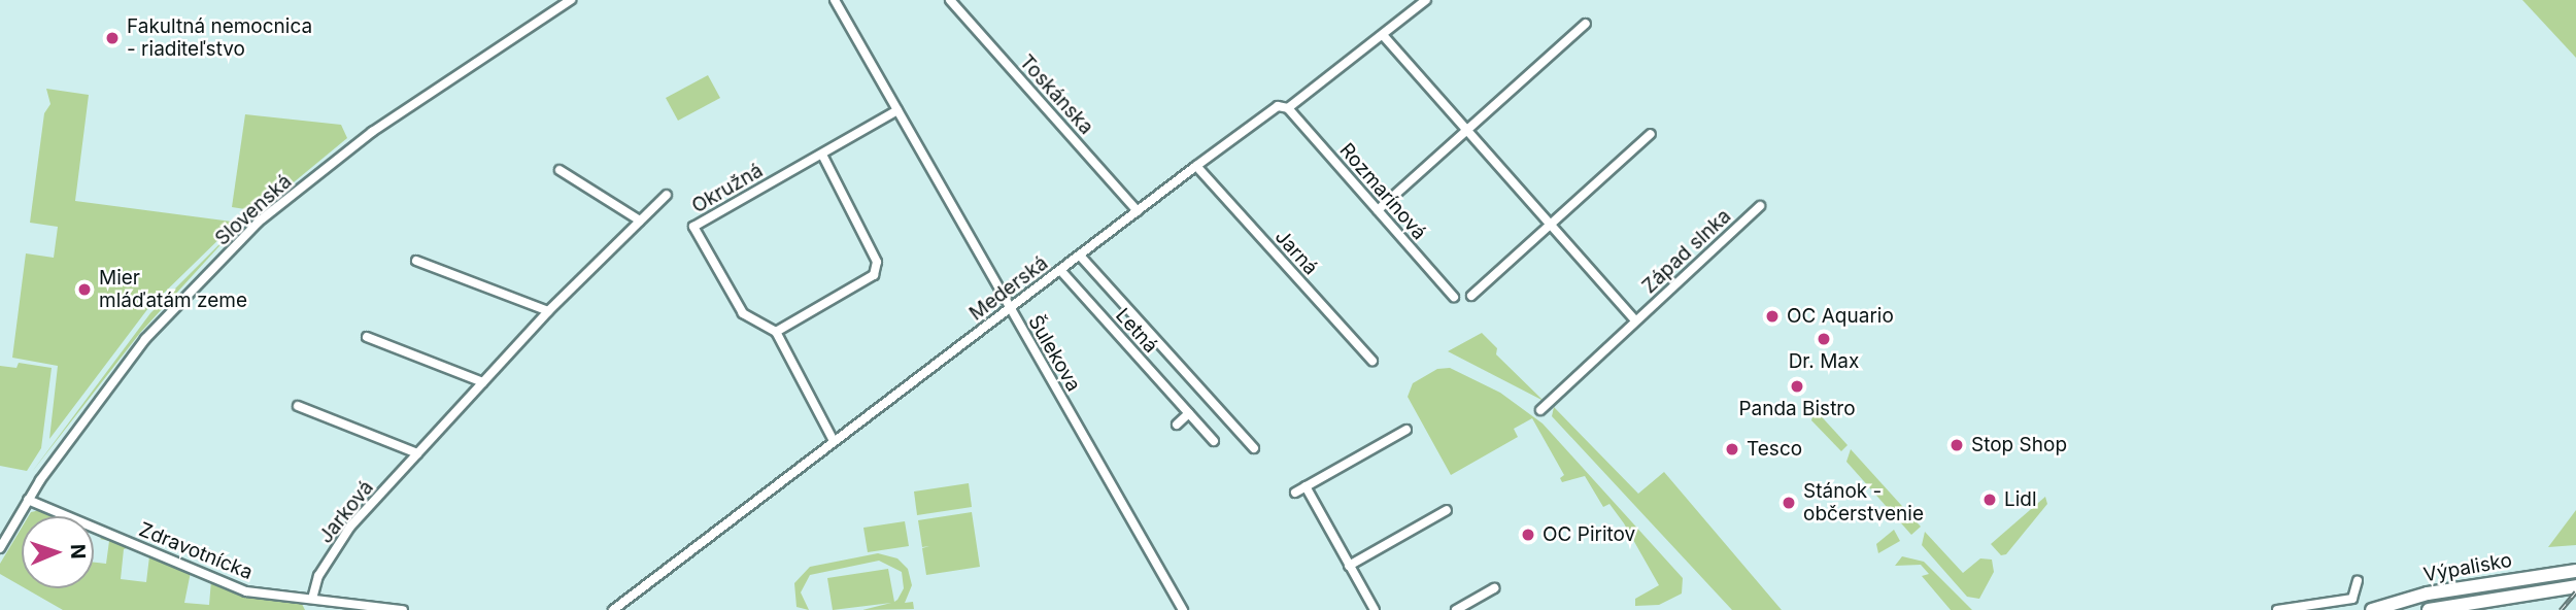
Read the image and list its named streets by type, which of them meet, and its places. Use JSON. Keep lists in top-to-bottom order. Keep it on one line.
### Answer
{"streets":{"main road":["Výpalisko"],"street":["Toskánska","Okružná","Rozmarínová","Slovenská","Západ slnka","Jarná","Mederská","Letná","Šulekova","Jarková","Zdravotnícka"]},"crossings":[["Toskánska","Mederská"],["Okružná","Šulekova"],["Rozmarínová","Mederská"],["Slovenská","Zdravotnícka"],["Západ slnka","Mederská"],["Jarná","Mederská"],["Mederská","Letná"],["Mederská","Šulekova"],["Jarková","Zdravotnícka"]],"places":["Fakultná nemocnica - riaditeľstvo","Mier mláďatám zeme","OC Aquario","Dr. Max","Panda Bistro","Stop Shop","Tesco","Lidl","Stánok - občerstvenie","OC Piritov"],"north":"right"}
